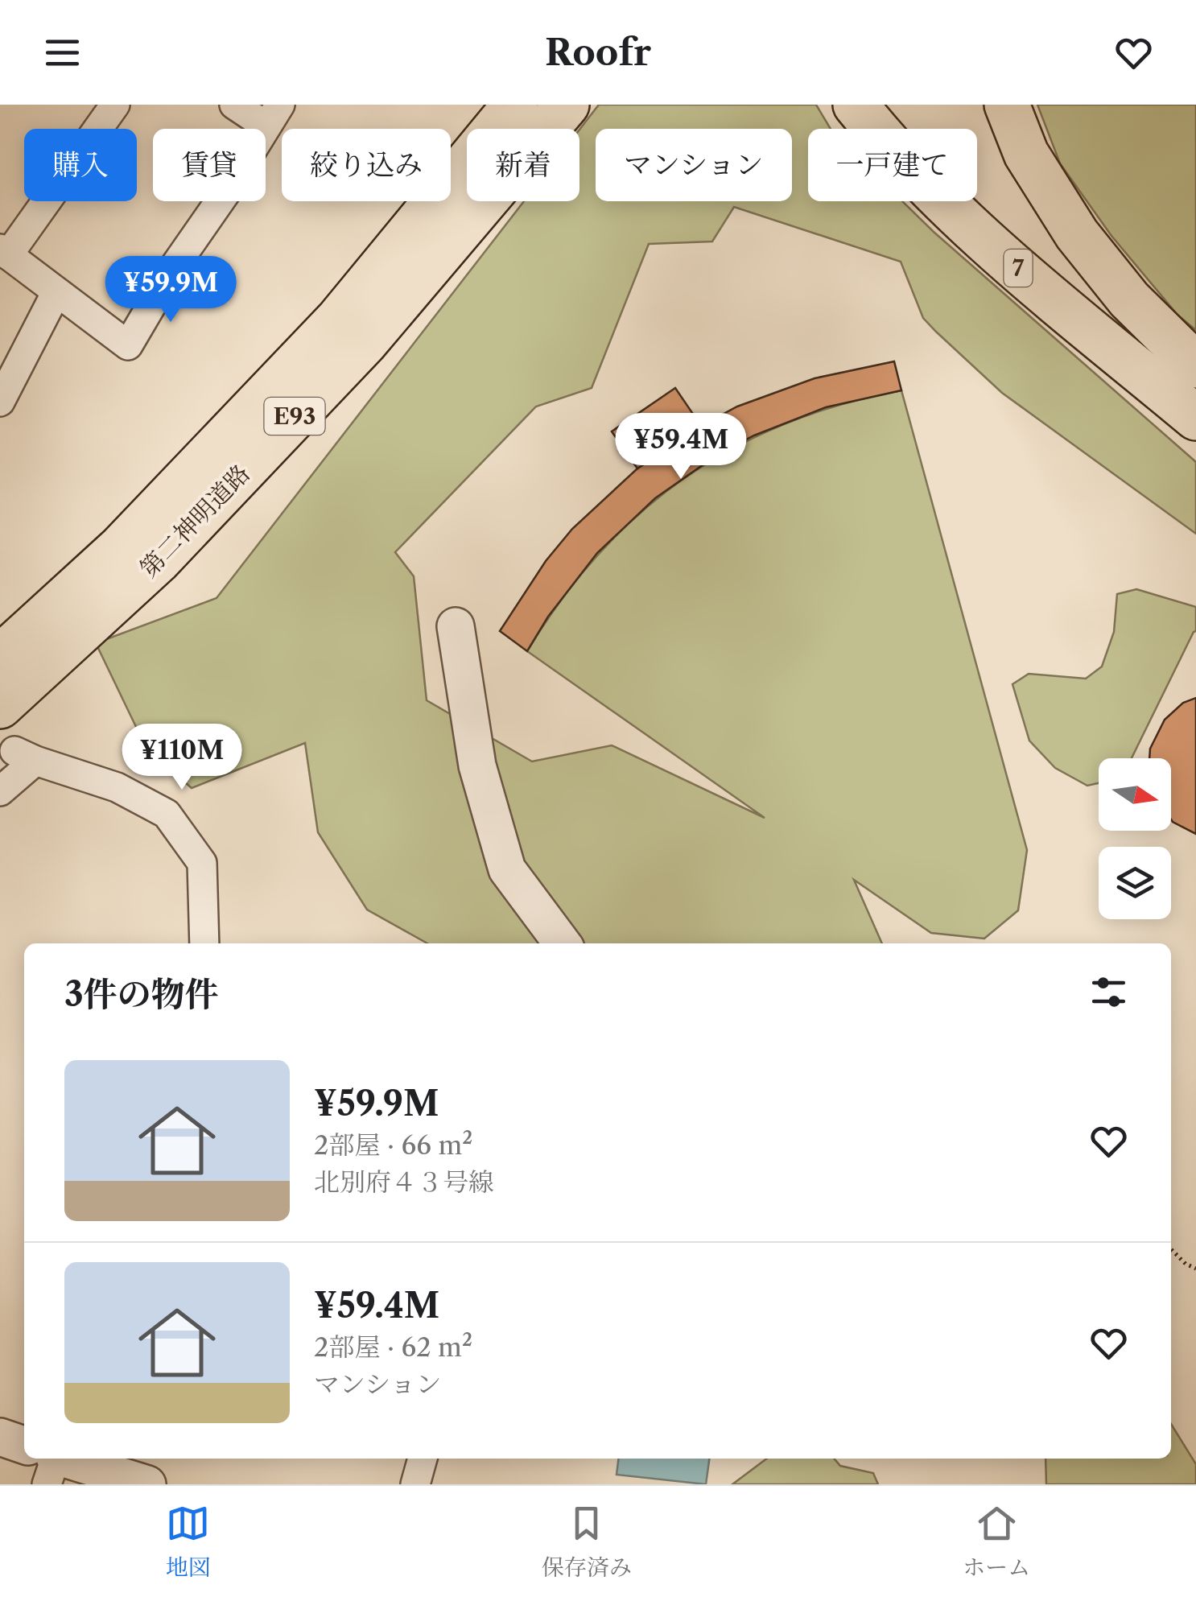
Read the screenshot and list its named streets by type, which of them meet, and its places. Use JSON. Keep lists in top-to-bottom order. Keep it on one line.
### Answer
{"streets":{"highway":["7","E93","第二神明道路"]},"north":"right","page":{"header":"Roofr","chip":["購入","賃貸","絞り込み","新着","マンション","一戸建て"],"price":["¥59.9M","¥59.4M","¥110M"],"heading":"3件の物件","list":[{"name":"¥59.9M","note":"2部屋 · 66 m² · 北別府４３号線"},{"name":"¥59.4M","note":"2部屋 · 62 m² · マンション"}],"tabs":["地図","保存済み","ホーム"]}}
